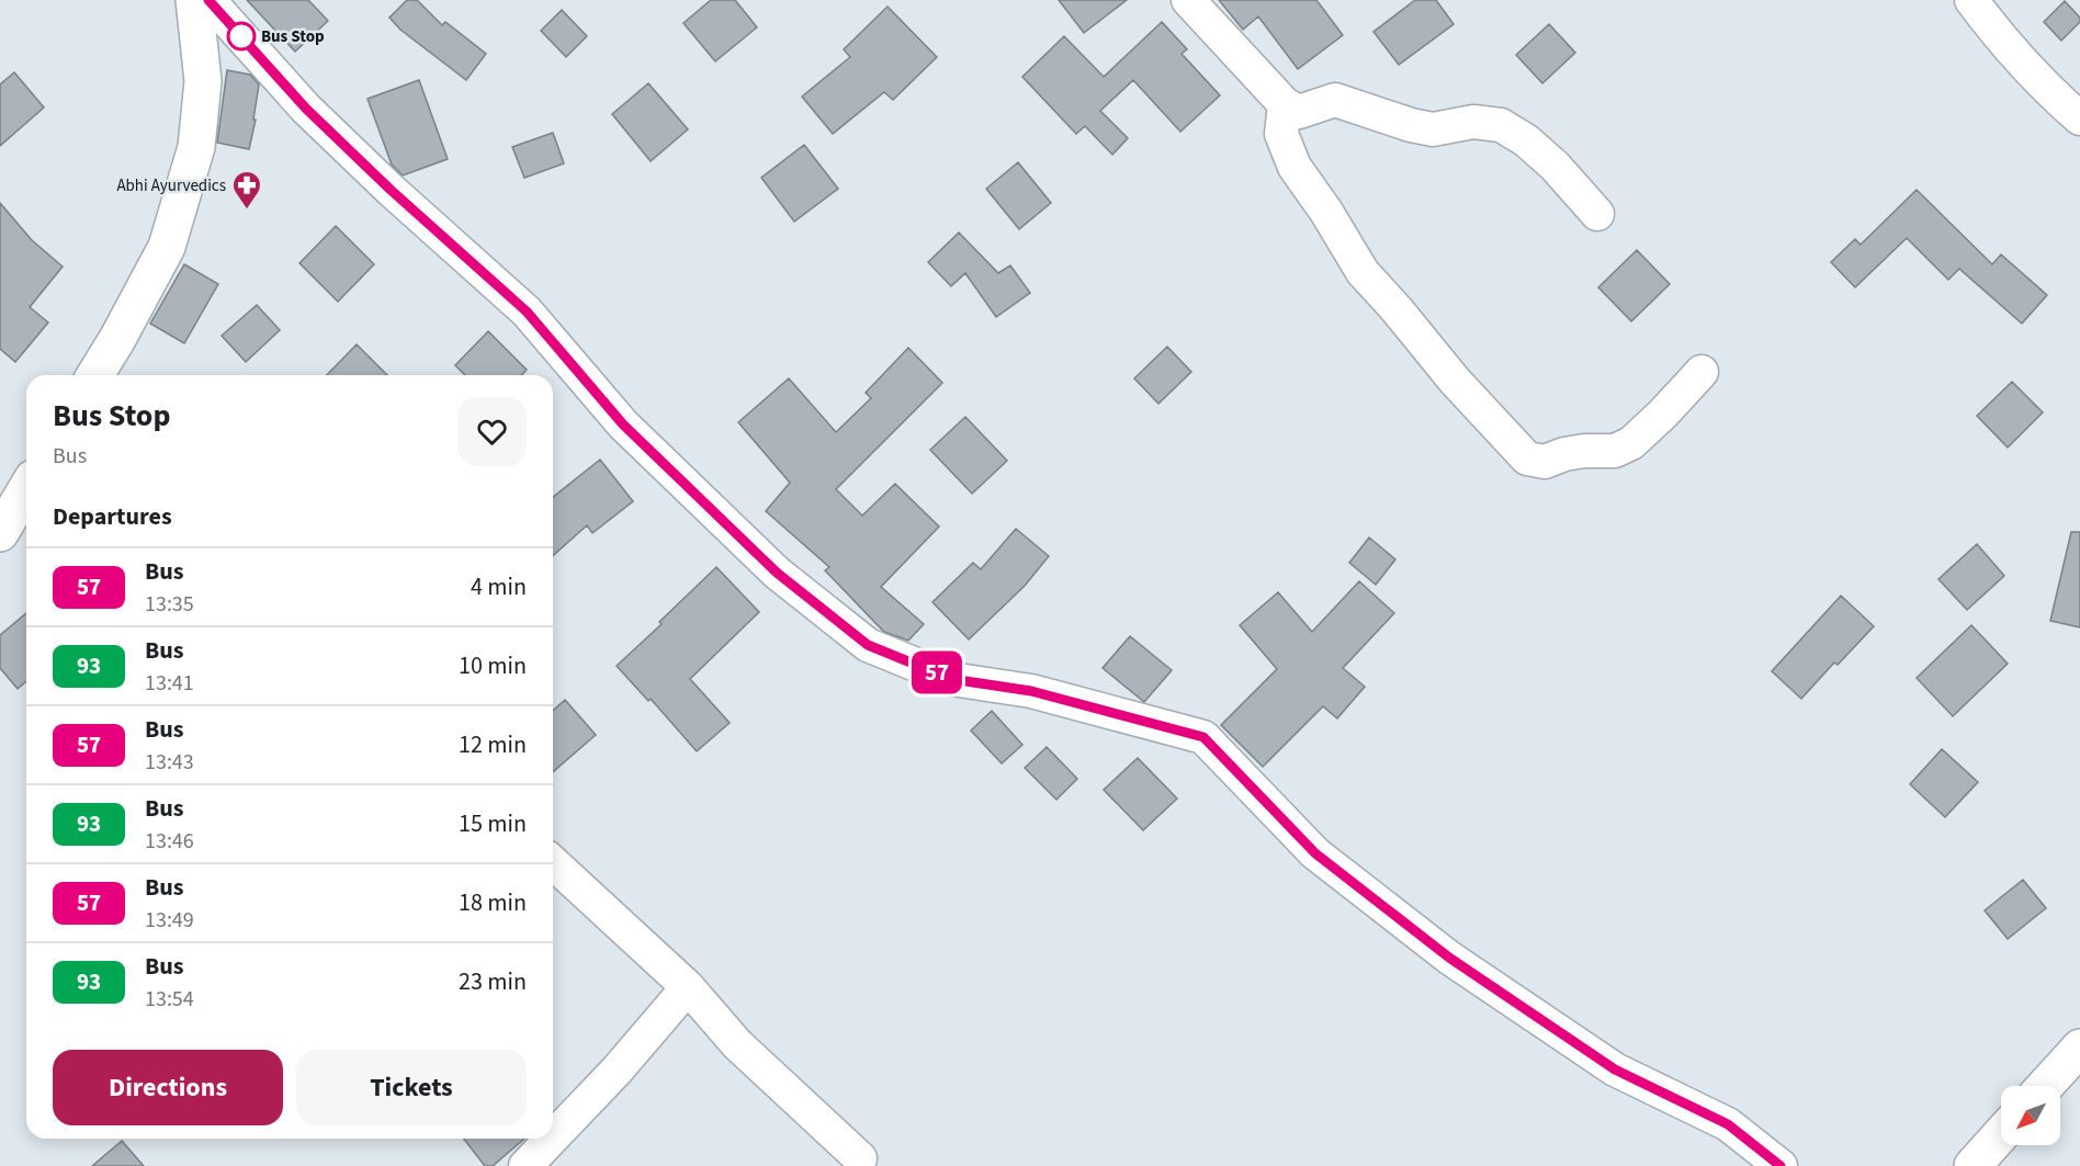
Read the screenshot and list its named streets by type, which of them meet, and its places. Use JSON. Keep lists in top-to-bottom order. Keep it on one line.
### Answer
{"places":{"other":["Bus Stop"],"pharmacy":["Abhi Ayurvedics"]},"lines":["bus line 57"],"north":"bottom left","page":{"on_map":"57","heading":[["Bus Stop","Bus"],"Departures"],"list":[{"mark":"57","name":"Bus","note":"13:35","value":"4 min"},{"mark":"93","name":"Bus","note":"13:41","value":"10 min"},{"mark":"57","name":"Bus","note":"13:43","value":"12 min"},{"mark":"93","name":"Bus","note":"13:46","value":"15 min"},{"mark":"57","name":"Bus","note":"13:49","value":"18 min"},{"mark":"93","name":"Bus","note":"13:54","value":"23 min"}],"buttons":["Directions","Tickets"]}}
